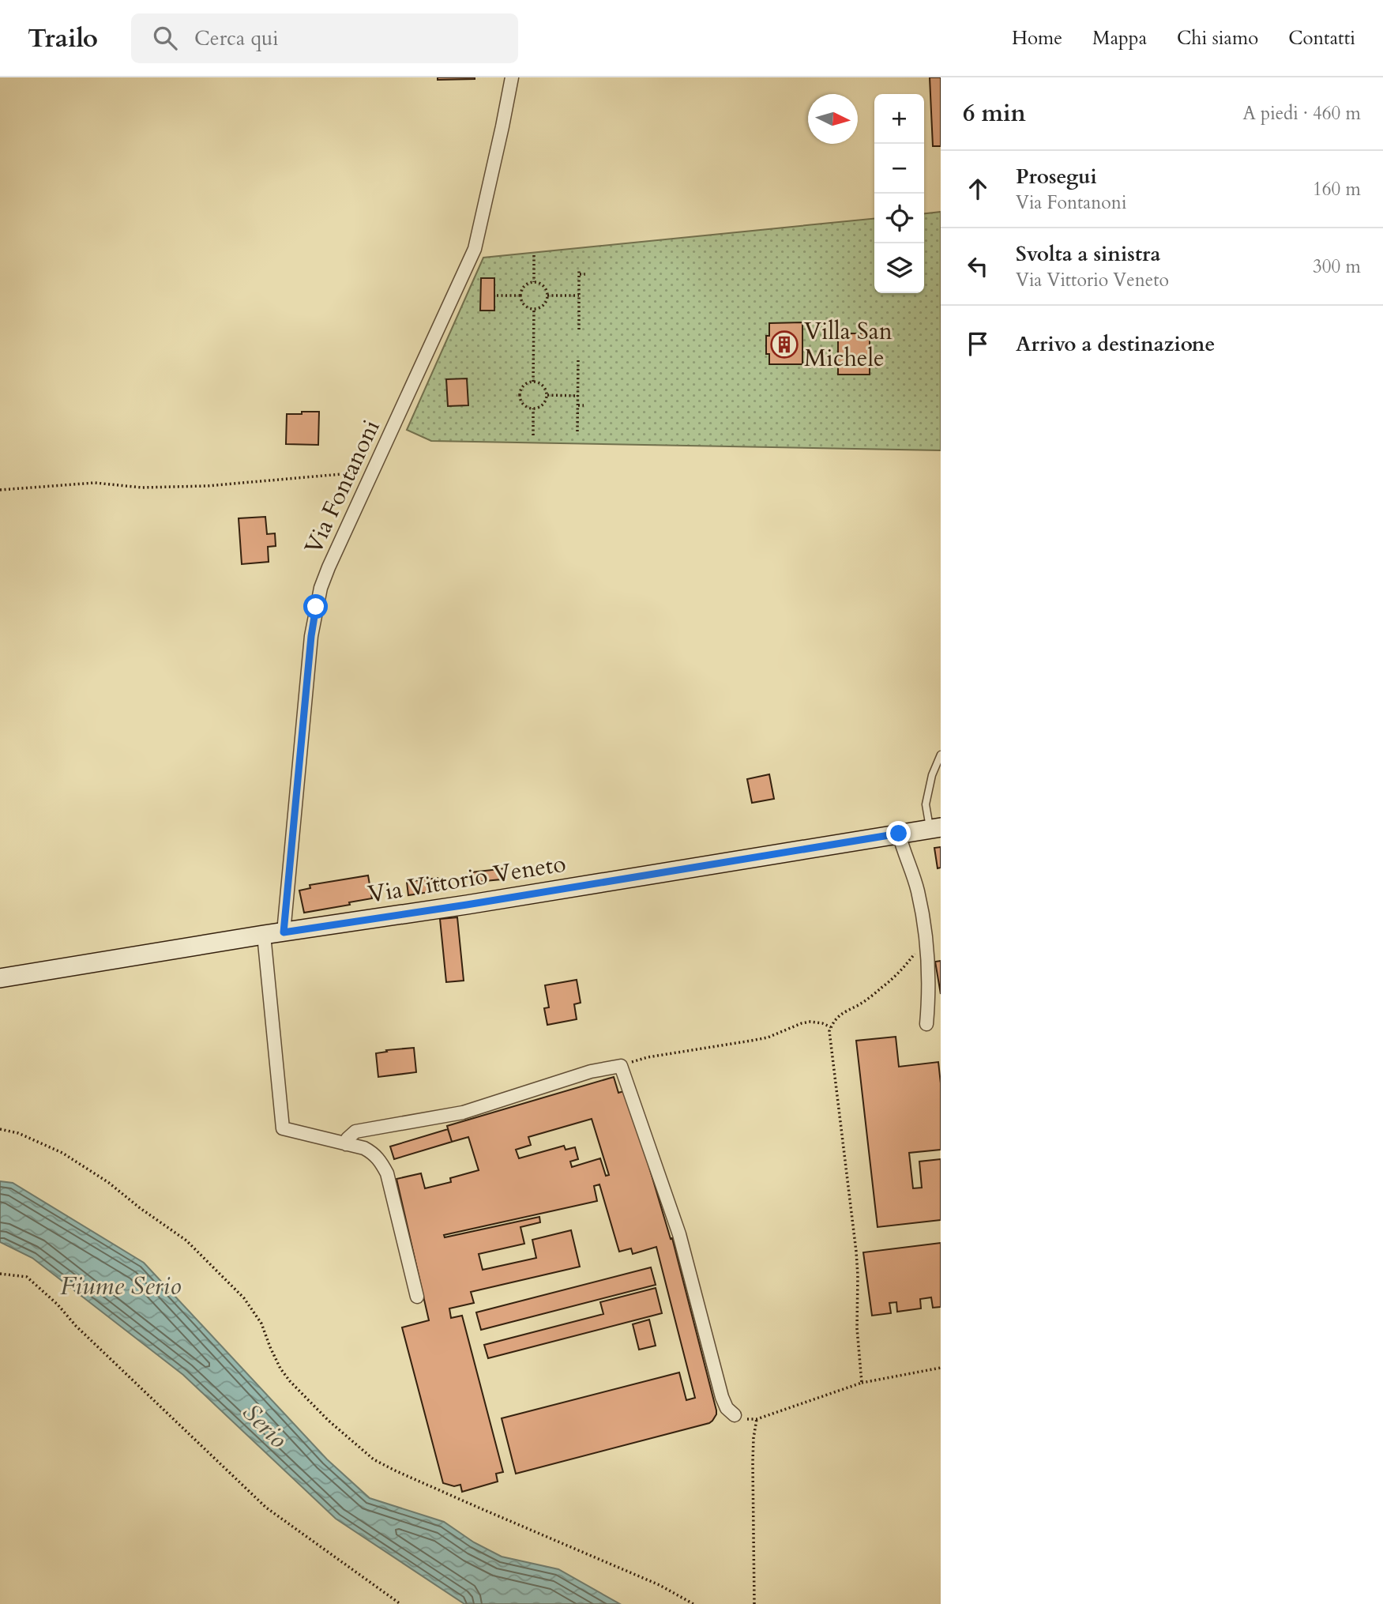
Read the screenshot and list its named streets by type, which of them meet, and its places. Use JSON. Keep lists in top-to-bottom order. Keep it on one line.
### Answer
{"streets":{"main road":["Via Vittorio Veneto"],"street":["Via Fontanoni"]},"crossings":[["Via Fontanoni","Via Vittorio Veneto"]],"water":["Fiume Serio","Serio"],"places":{"building":["Villa San Michele"]},"north":"right","page":{"header":"Trailo","search":"Cerca qui","nav":["Home","Mappa","Chi siamo","Contatti"],"heading":["6 min","A piedi · 460 m"],"map_buttons":["+","−"],"list":[["Prosegui","Via Fontanoni","160 m"],["Svolta a sinistra","Via Vittorio Veneto","300 m"],"Arrivo a destinazione"]}}
